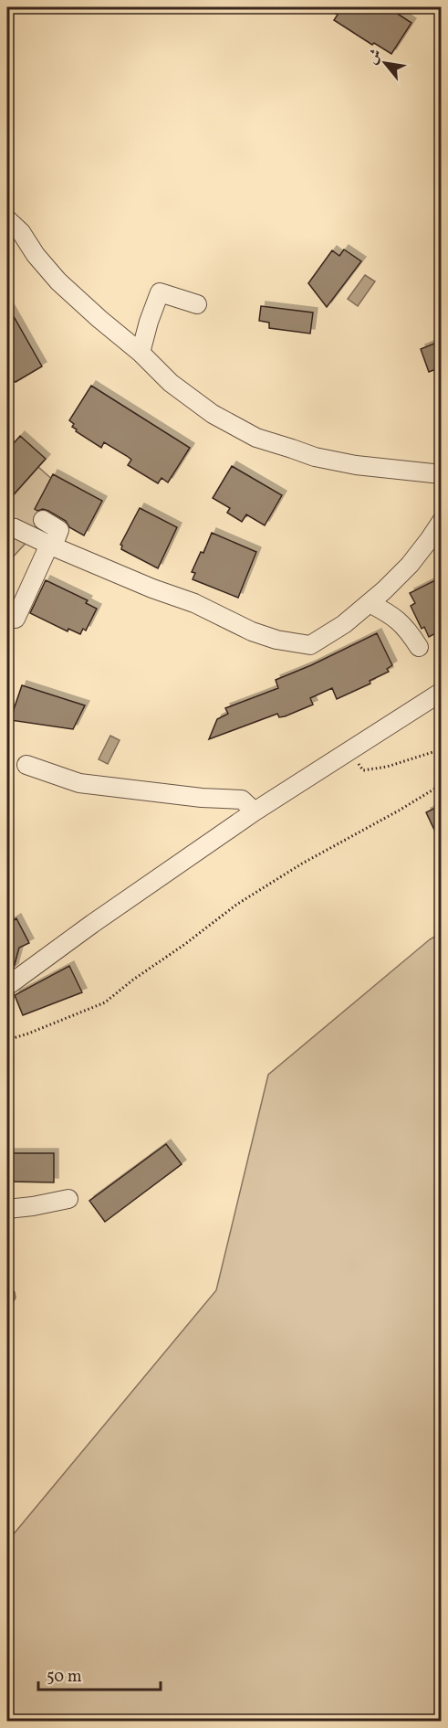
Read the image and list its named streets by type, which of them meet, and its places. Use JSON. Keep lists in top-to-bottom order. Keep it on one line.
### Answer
{"scale_bar":"50 m","north":"top left"}
